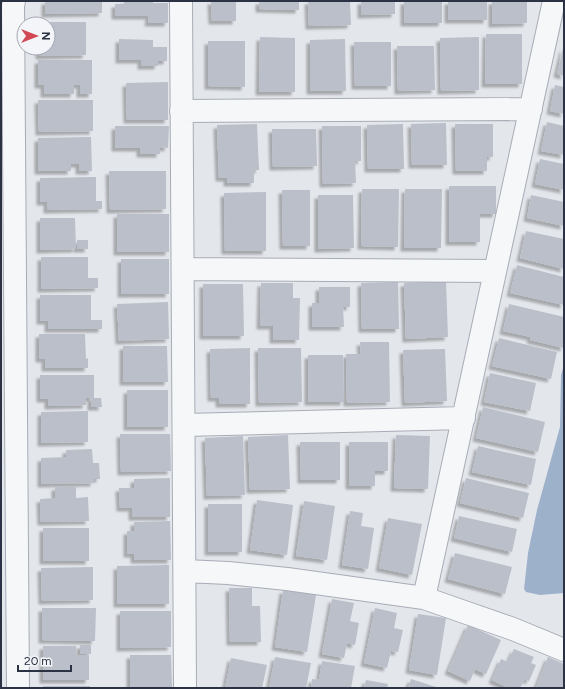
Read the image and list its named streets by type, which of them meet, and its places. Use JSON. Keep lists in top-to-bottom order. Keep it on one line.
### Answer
{"scale_bar":"20 m","north":"right"}
